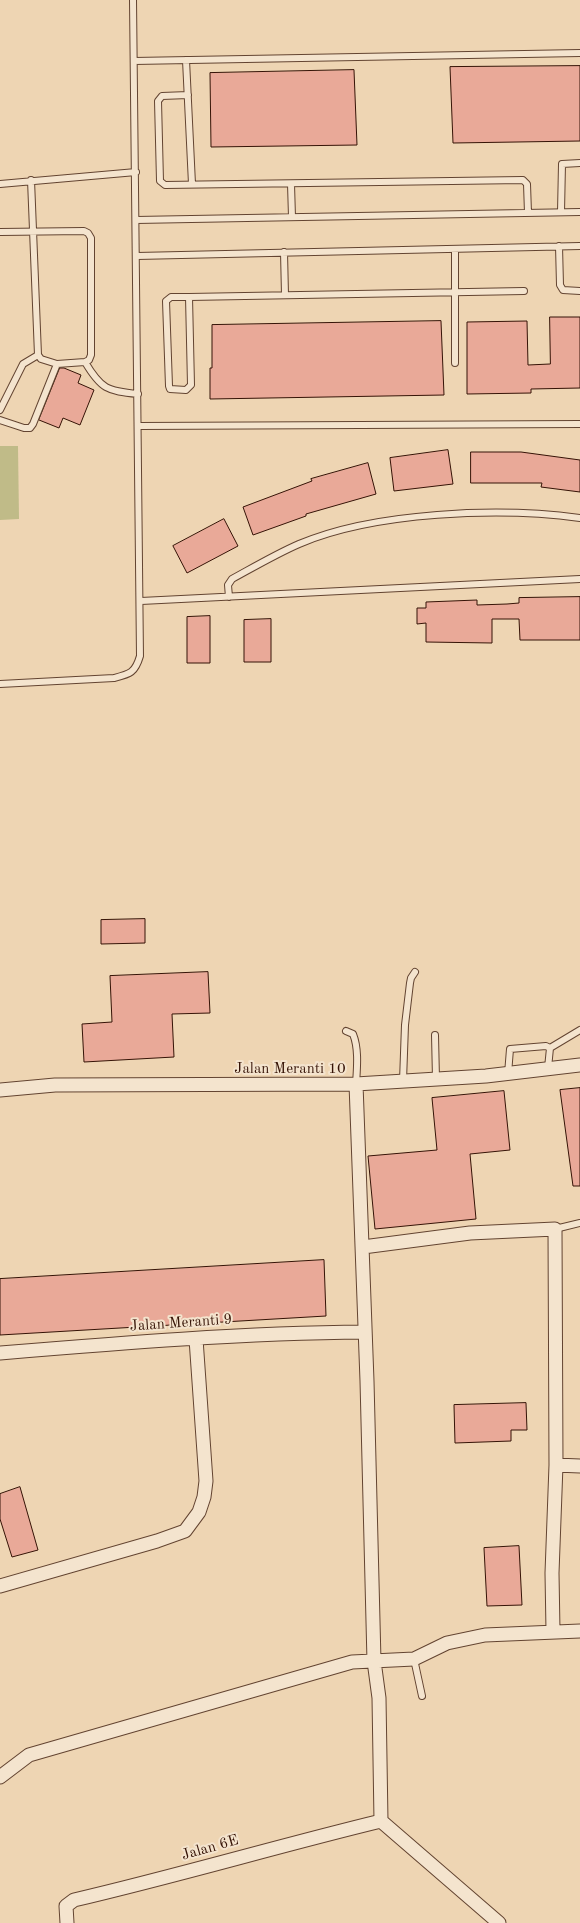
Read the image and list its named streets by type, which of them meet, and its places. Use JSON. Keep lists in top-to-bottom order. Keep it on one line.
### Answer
{"streets":{"street":["Jalan Meranti 10","Jalan Meranti 9","Jalan 6E"]}}
